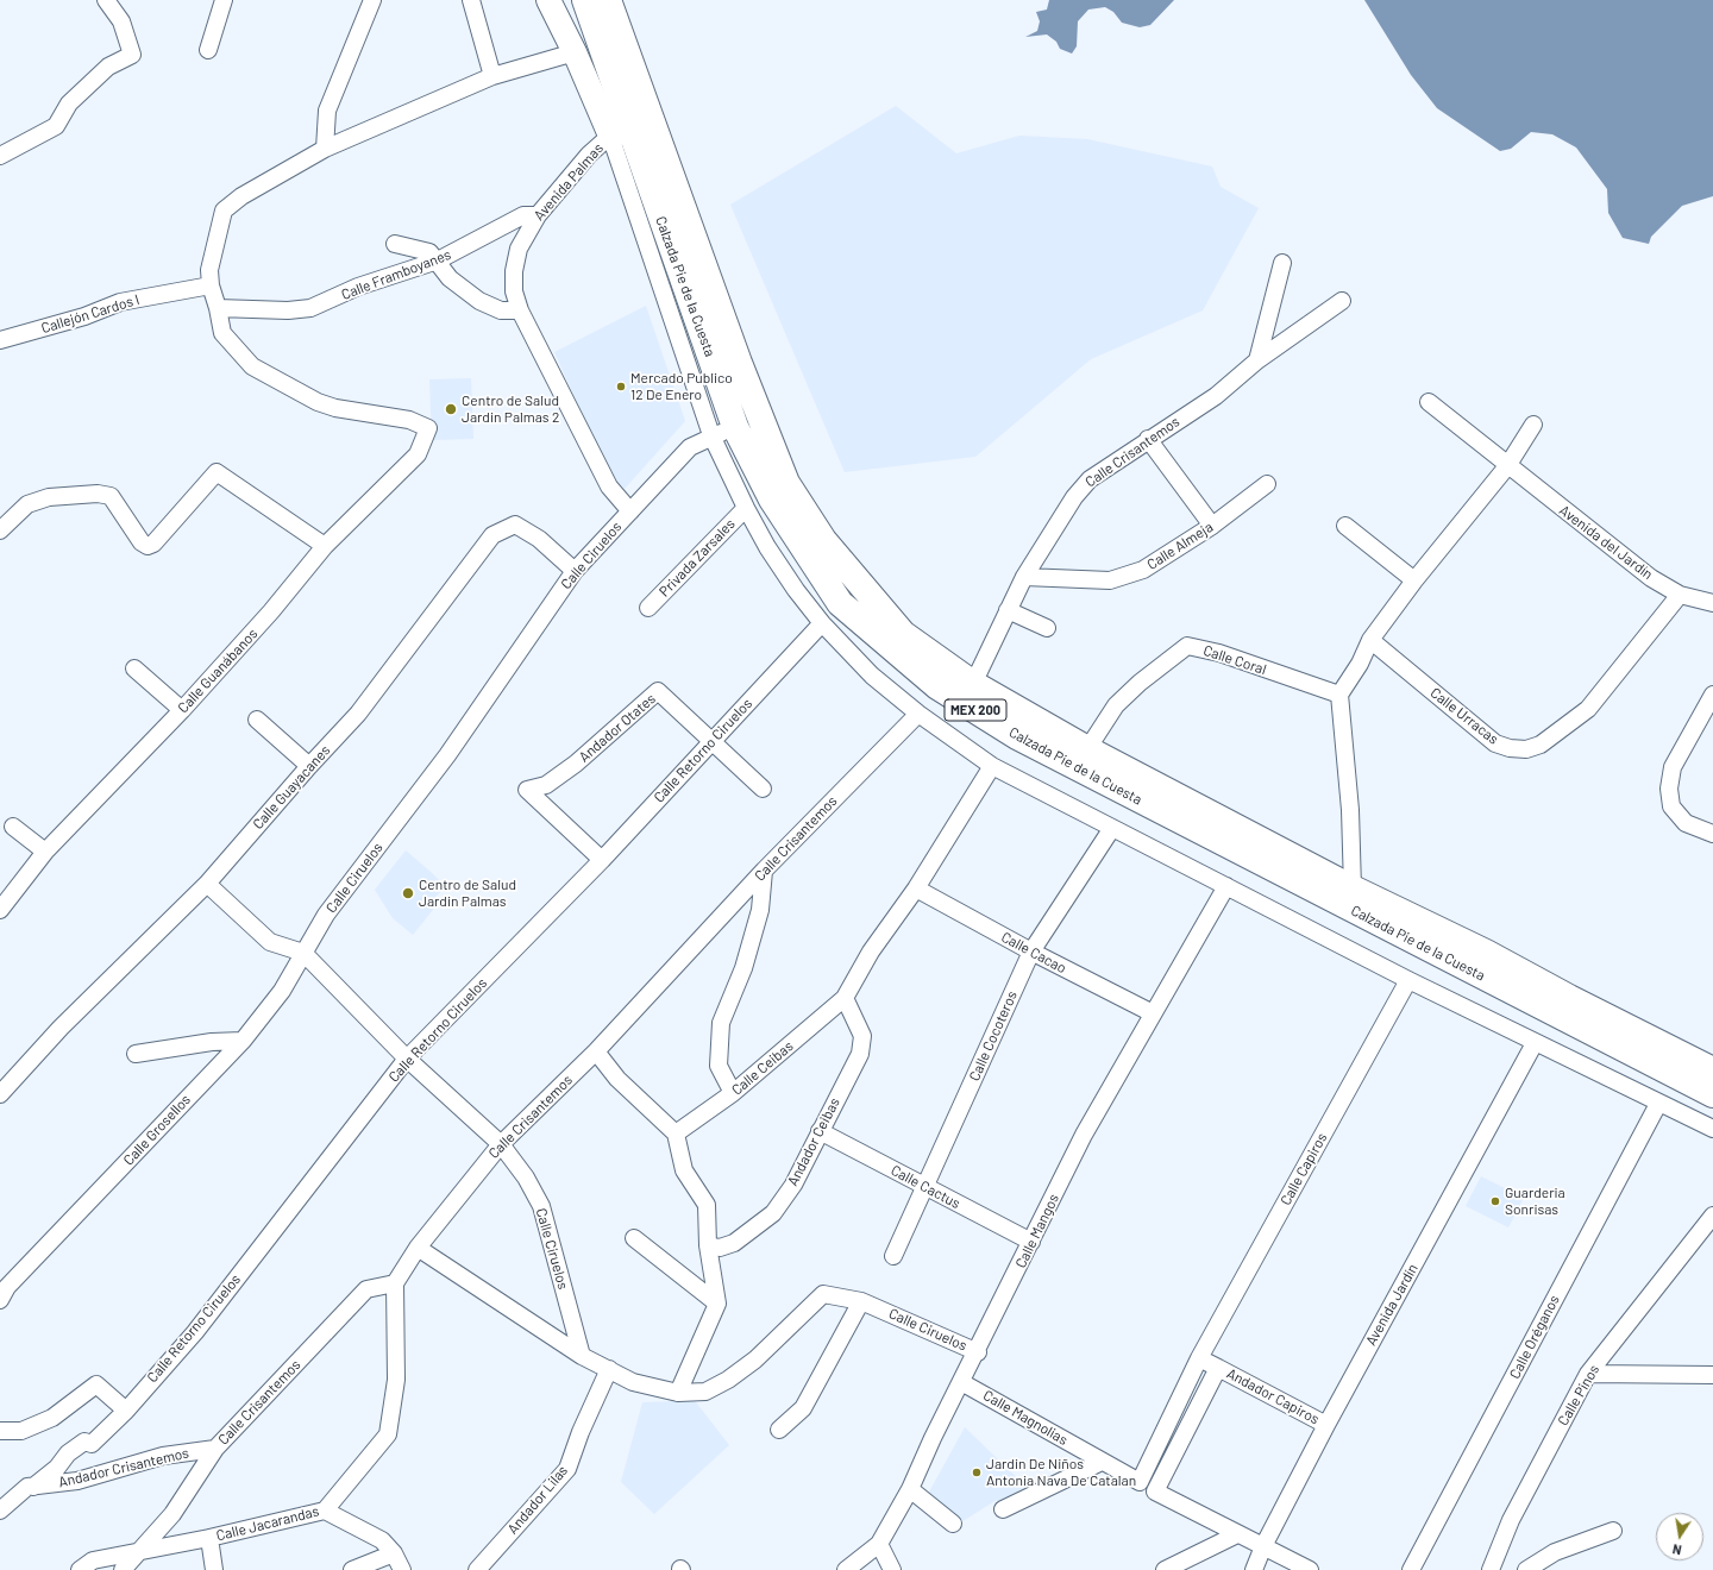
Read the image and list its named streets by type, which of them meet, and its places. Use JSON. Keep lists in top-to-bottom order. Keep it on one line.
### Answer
{"streets":{"main road":["Avenida Palmas","Calzada Pie de la Cuesta","MEX 200"],"street":["Calle Framboyanes","Callejón Cardos I","Calle Crisantemos","Avenida del Jardín","Calle Almeja","Calle Ciruelos","Privada Zarsales","Calle Coral","Calle Guanábanos","Calle Urracas","Andador Otates","Calle Retorno Ciruelos","Calle Guayacanes","Calle Cacao","Calle Cocoteros","Calle Ceibas","Calle Grosellos","Andador Ceibas","Calle Capiros","Calle Cactus","Calle Mangos","Avenida Jardín","Calle Oréganos","Calle Pinos","Andador Capiros","Calle Magnolias","Andador Crisantemos","Andador Lilas","Calle Jacarandas"]},"crossings":[["Avenida Palmas","Calle Framboyanes"],["Avenida Palmas","Calzada Pie de la Cuesta"],["Avenida Palmas","Calle Ciruelos"],["Calle Framboyanes","Calle Guanábanos"],["Calzada Pie de la Cuesta","Calle Crisantemos"],["Calzada Pie de la Cuesta","Calle Ciruelos"],["Calzada Pie de la Cuesta","Calle Coral"],["Calle Crisantemos","Calle Almeja"],["Calle Crisantemos","Calle Ciruelos"],["Calle Crisantemos","Andador Crisantemos"],["Calle Crisantemos","Calle Jacarandas"],["Avenida del Jardín","Calle Urracas"],["Calle Ciruelos","Calle Retorno Ciruelos"],["Calle Ciruelos","Calle Guayacanes"],["Calle Ciruelos","Calle Grosellos"],["Calle Ciruelos","Calle Mangos"],["Calle Ciruelos","Andador Lilas"],["Andador Otates","Calle Retorno Ciruelos"],["Calle Retorno Ciruelos","Andador Crisantemos"],["Calle Cacao","Calle Cocoteros"],["Calle Cacao","Calle Ceibas"],["Calle Cacao","Calle Mangos"],["Calle Cocoteros","Calle Cactus"],["Calle Ceibas","Andador Ceibas"],["Andador Ceibas","Calle Cactus"],["Calle Capiros","Calle Magnolias"],["Calle Cactus","Calle Mangos"],["Calle Mangos","Calle Magnolias"],["Avenida Jardín","Andador Capiros"]],"places":["Mercado Publico 12 De Enero","Centro de Salud Jardin Palmas 2","Centro de Salud Jardin Palmas","Guarderia Sonrisas","Jardin De Niños Antonia Nava De Catalan"],"north":"bottom"}
